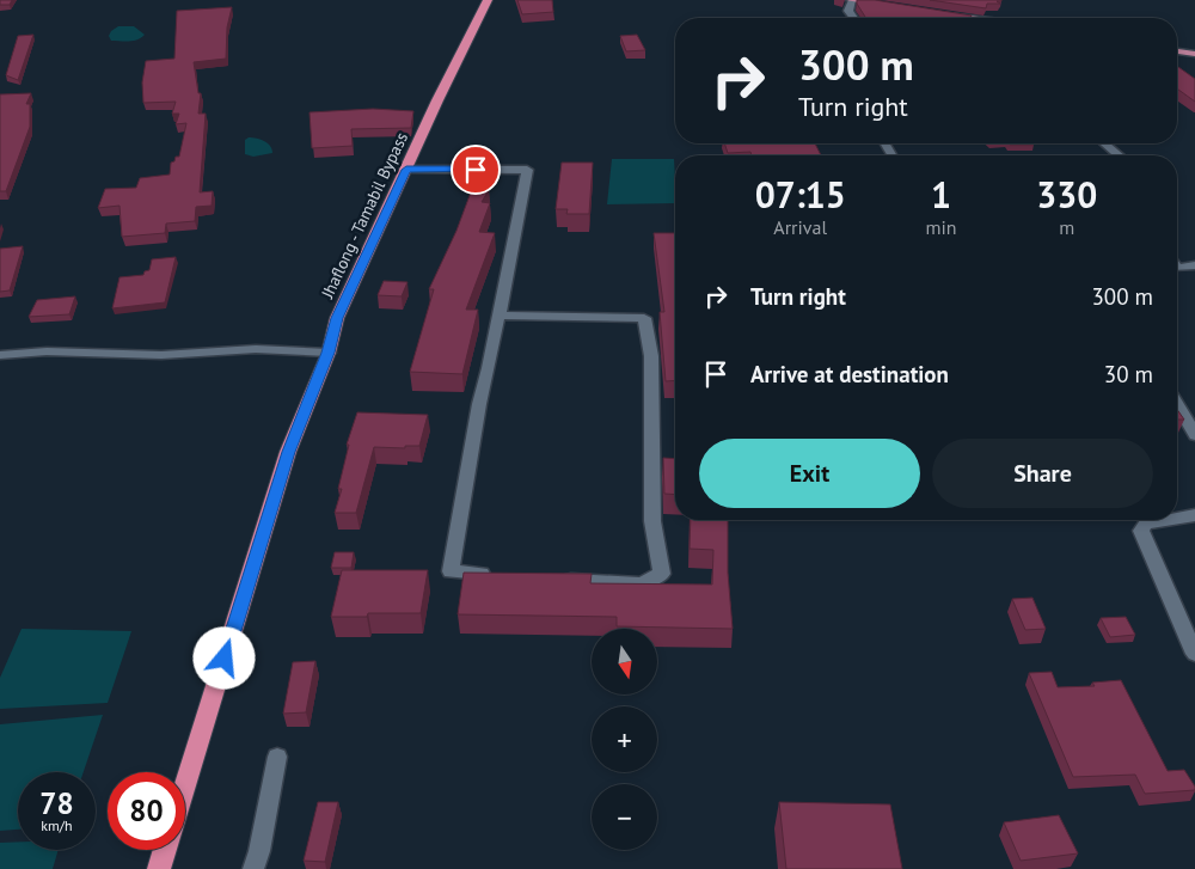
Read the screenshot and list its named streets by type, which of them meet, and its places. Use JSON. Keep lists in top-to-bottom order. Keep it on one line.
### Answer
{"streets":{"highway":["Jhaflong - Tamabil Bypass"]},"north":"bottom","page":{"turn":["300 m","Turn right"],"eta":["07:15","Arrival","1","min","330","m"],"list":[{"name":"Turn right","value":"300 m"},{"name":"Arrive at destination","value":"30 m"}],"buttons":["Exit","Share"],"map_buttons":["+","−"],"speed":"78 km/h","limit":"80"}}
